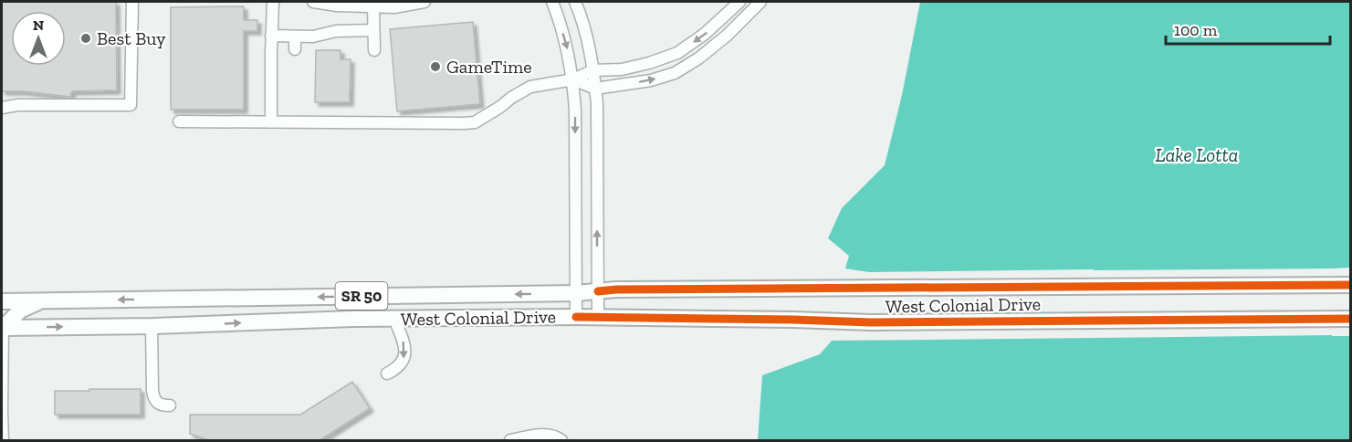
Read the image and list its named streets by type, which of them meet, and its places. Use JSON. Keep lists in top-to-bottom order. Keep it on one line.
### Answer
{"streets":{"highway":["SR 50","West Colonial Drive"]},"water":["Lake Lotta"],"places":["Best Buy","GameTime"],"scale_bar":"100 m","north":"top"}
